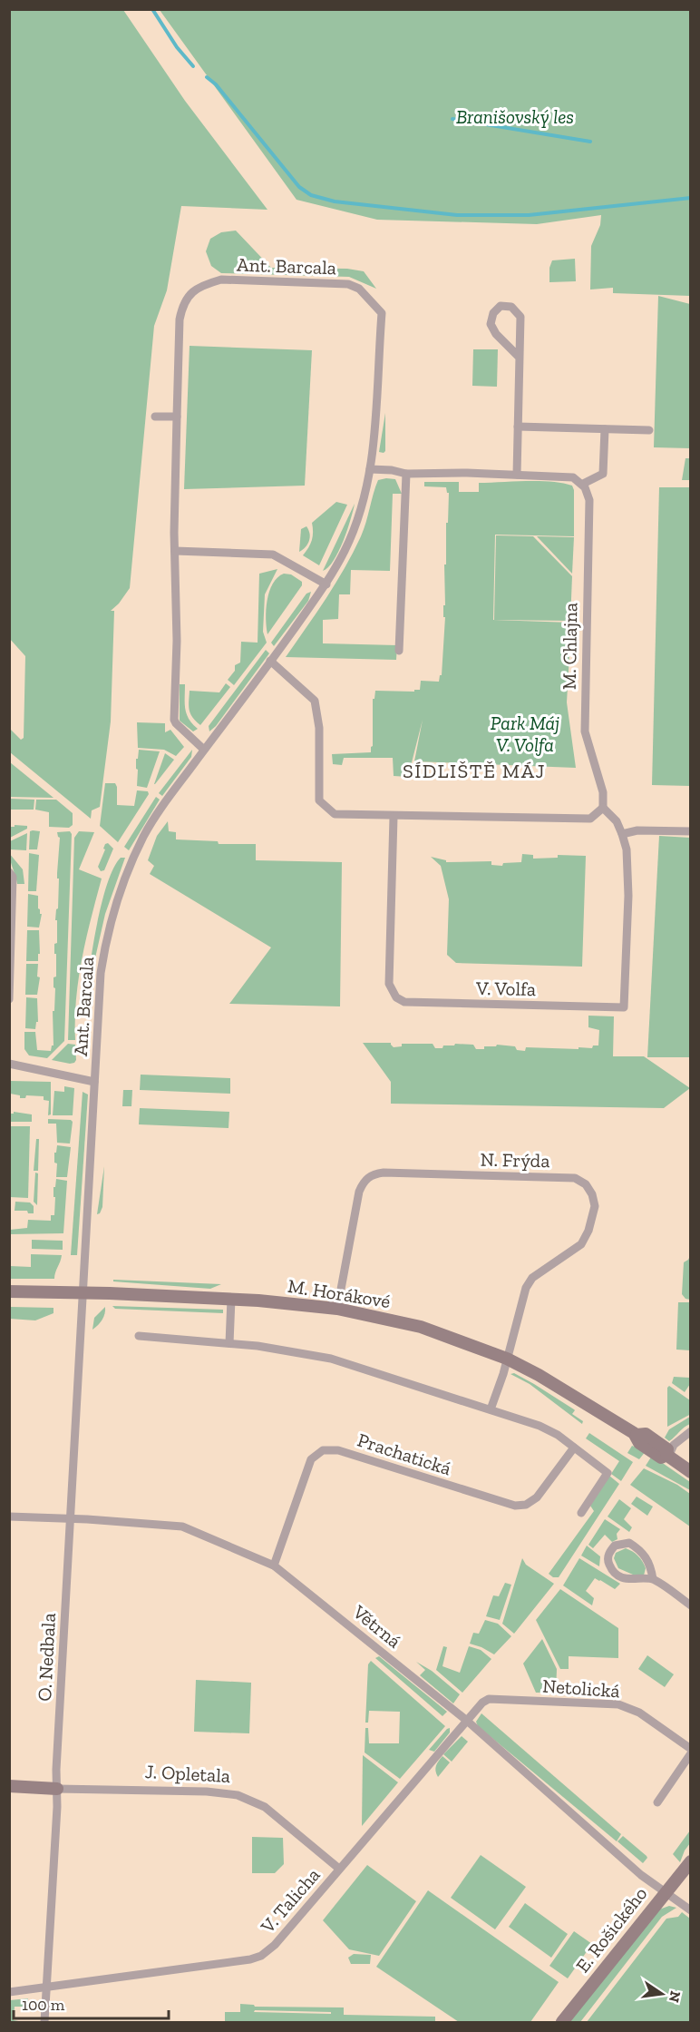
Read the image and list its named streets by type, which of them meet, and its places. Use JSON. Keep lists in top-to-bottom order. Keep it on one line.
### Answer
{"streets":{"street":["Ant. Barcala","M. Chlajna","V. Volfa","N. Frýda","M. Horákové","Prachatická","Větrná","O. Nedbala","Netolická","J. Opletala","V. Talicha","E. Rošického"]},"crossings":[["Ant. Barcala","M. Horákové"],["Ant. Barcala","O. Nedbala"],["M. Chlajna","V. Volfa"],["N. Frýda","M. Horákové"],["M. Horákové","O. Nedbala"],["Prachatická","Větrná"],["Větrná","O. Nedbala"],["Větrná","Netolická"],["Větrná","V. Talicha"],["Větrná","E. Rošického"],["O. Nedbala","J. Opletala"],["O. Nedbala","V. Talicha"],["Netolická","V. Talicha"],["J. Opletala","V. Talicha"]],"districts":["SÍDLIŠTĚ MÁJ"],"parks":["Branišovský les","Park Máj V. Volfa"],"scale_bar":"100 m","north":"right"}
